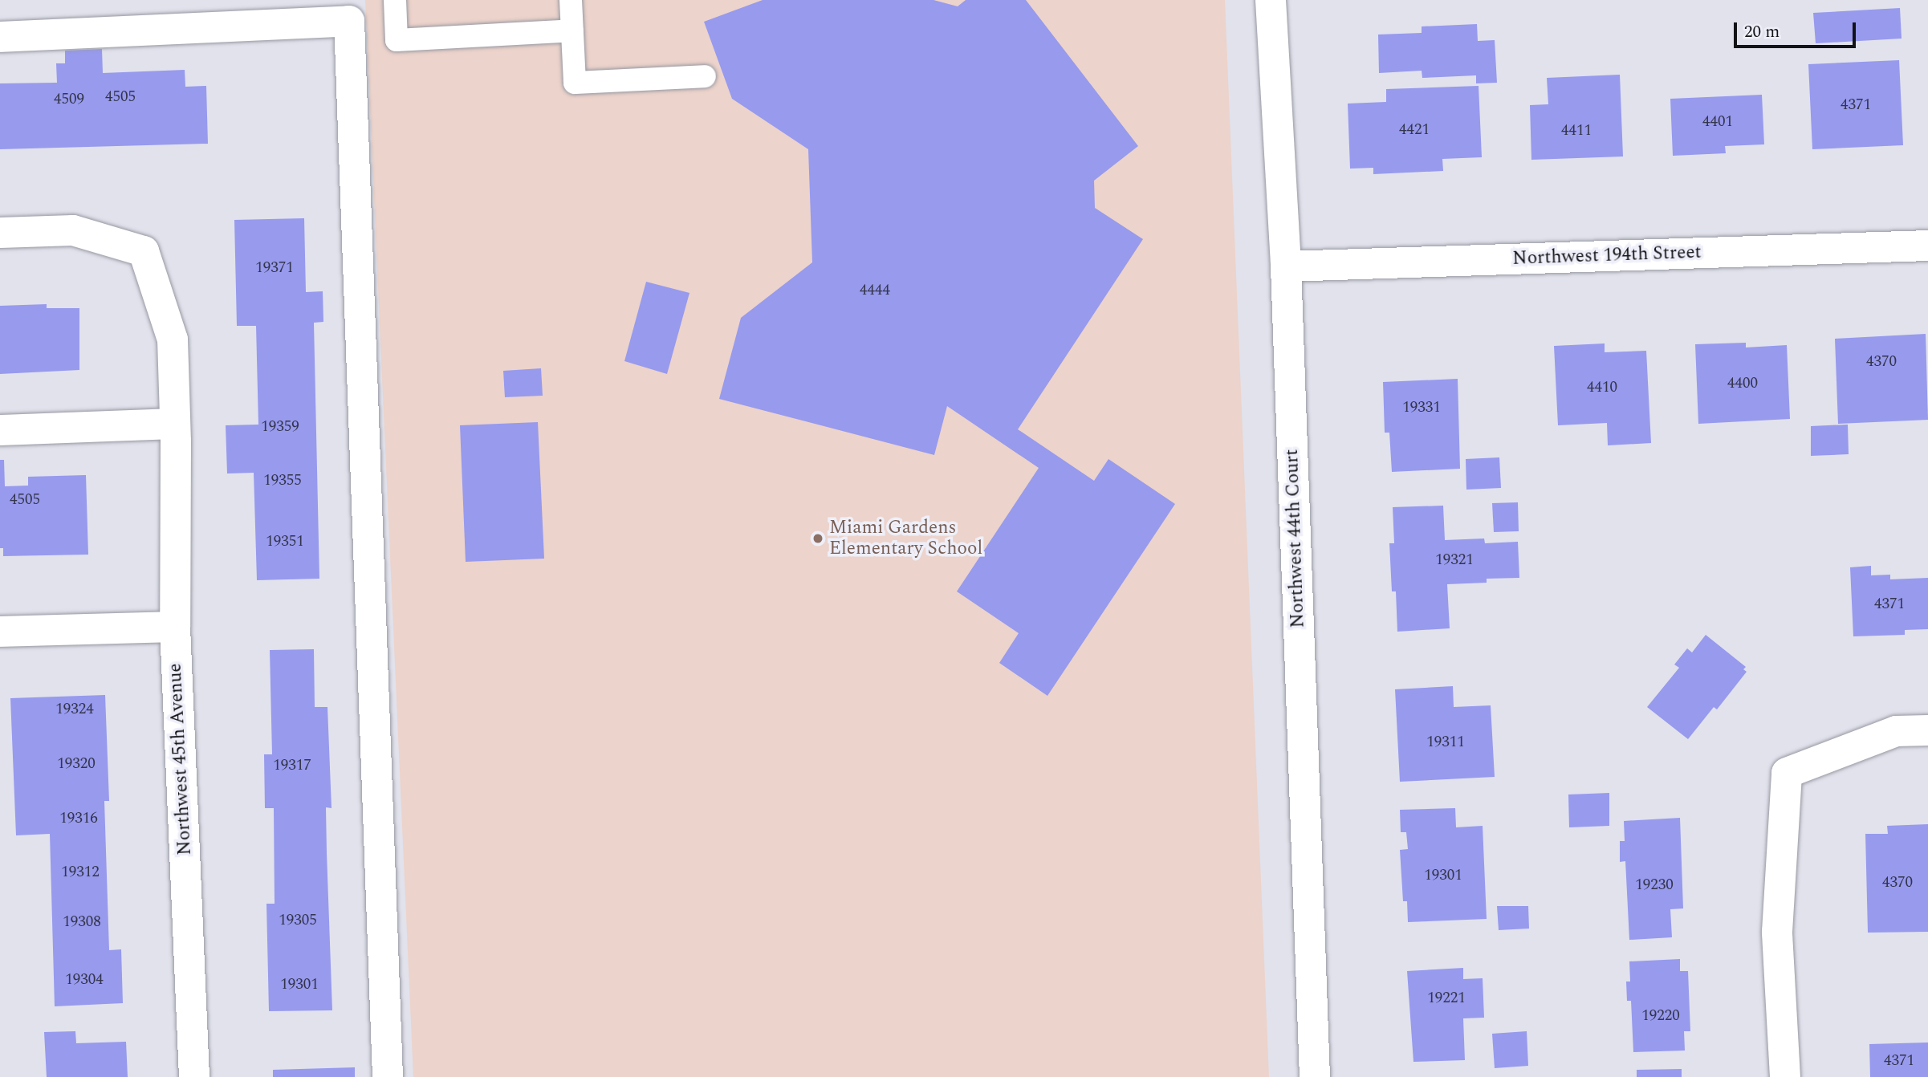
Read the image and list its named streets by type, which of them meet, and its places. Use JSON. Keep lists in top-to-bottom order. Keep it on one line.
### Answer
{"streets":{"street":["Northwest 194th Street","Northwest 44th Court","Northwest 45th Avenue"]},"crossings":[["Northwest 194th Street","Northwest 44th Court"]],"places":["Miami Gardens Elementary School"],"house_numbers":["4505","4509","4371","4401","4421","4411","19371","4444","4370","4400","4410","19331","19359","19355","4505","19351","19321","4371","19324","19311","19320","19317","19316","19312","19301","4370","19230","19305","19308","19304","19301","19221","19220","4371"],"scale_bar":"20 m"}
